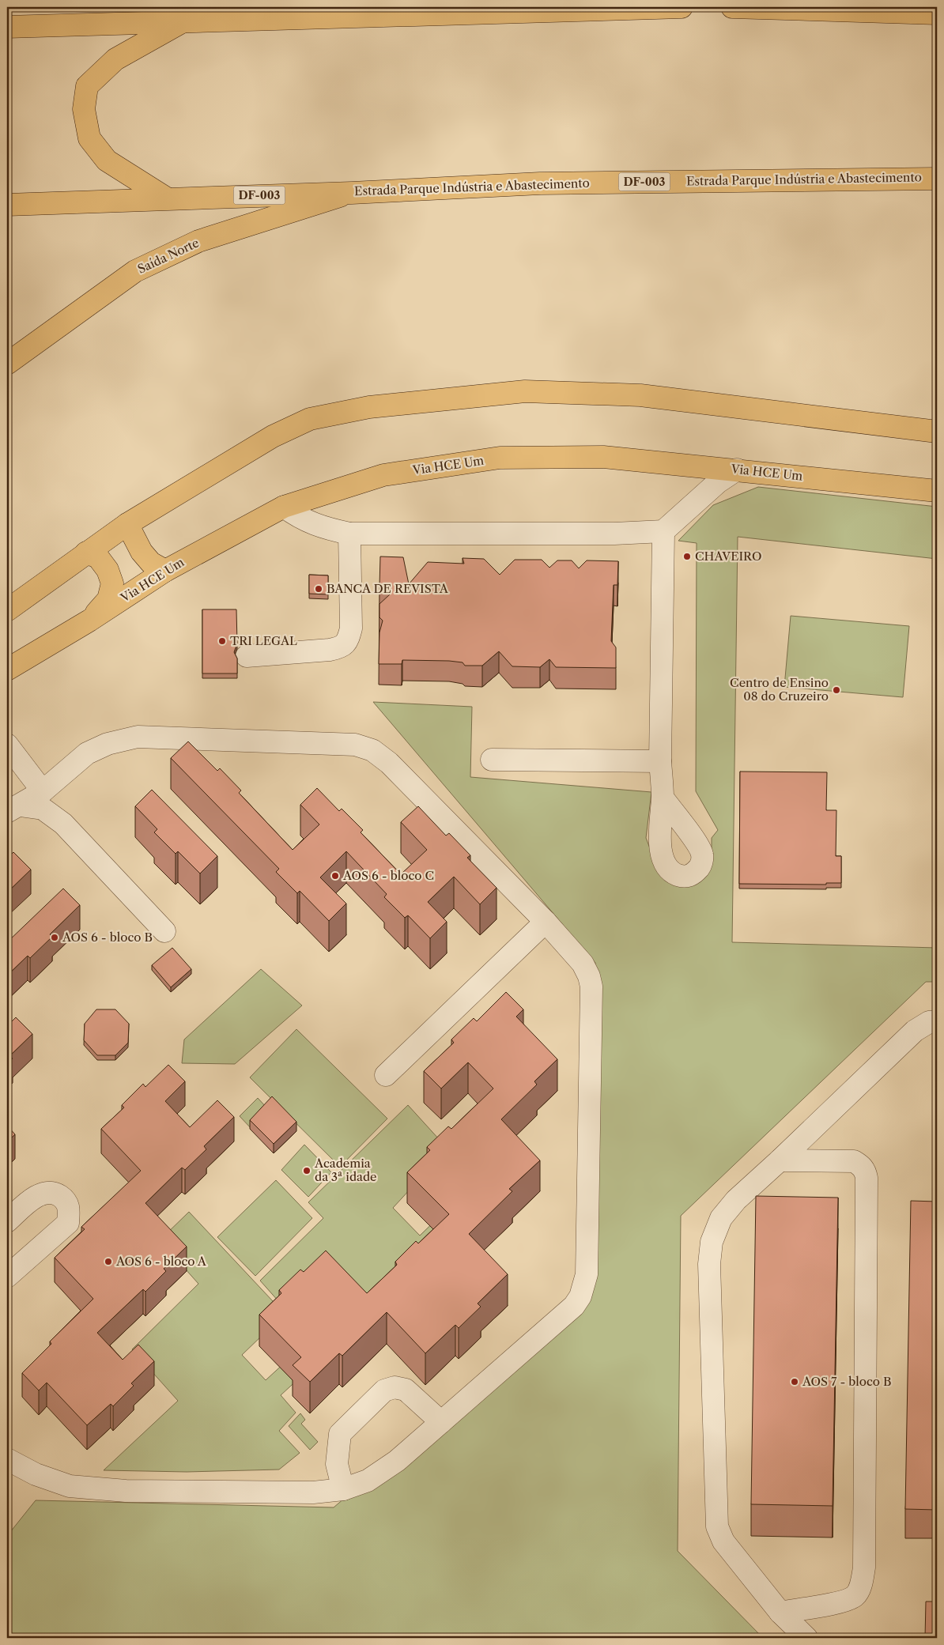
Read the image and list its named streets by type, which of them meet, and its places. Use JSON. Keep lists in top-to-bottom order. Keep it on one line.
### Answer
{"streets":{"main road":["Estrada Parque Indústria e Abastecimento","DF-003","Saída Norte","Via HCE Um"]},"crossings":[["Estrada Parque Indústria e Abastecimento","Saída Norte"]],"places":["CHAVEIRO","BANCA DE REVISTA","TRI LEGAL","Centro de Ensino 08 do Cruzeiro","AOS 6 - bloco C","AOS 6 - bloco B","Academia da 3ª idade","AOS 6 - bloco A","AOS 7 - bloco B"]}
